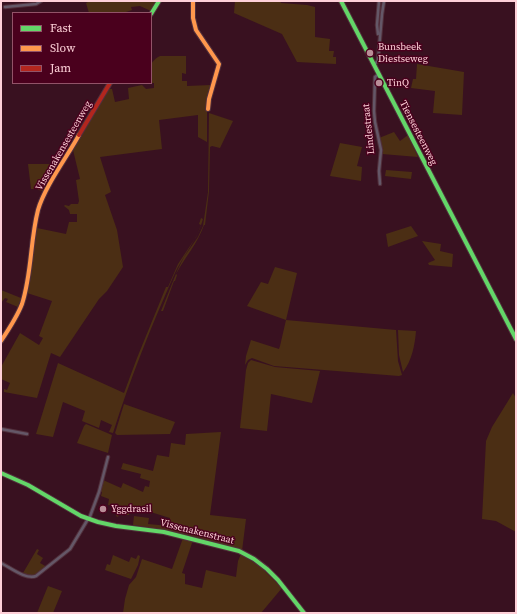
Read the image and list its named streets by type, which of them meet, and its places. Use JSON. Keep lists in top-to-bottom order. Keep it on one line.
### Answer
{"streets":{"street":["Lindestraat","Tiensesteenweg","Vissenakensesteenweg","Vissenakenstraat"]},"crossings":[["Lindestraat","Tiensesteenweg"]],"places":["Bunsbeek Diestseweg","TinQ","Yggdrasil"],"legend":["Fast","Slow","Jam"]}
